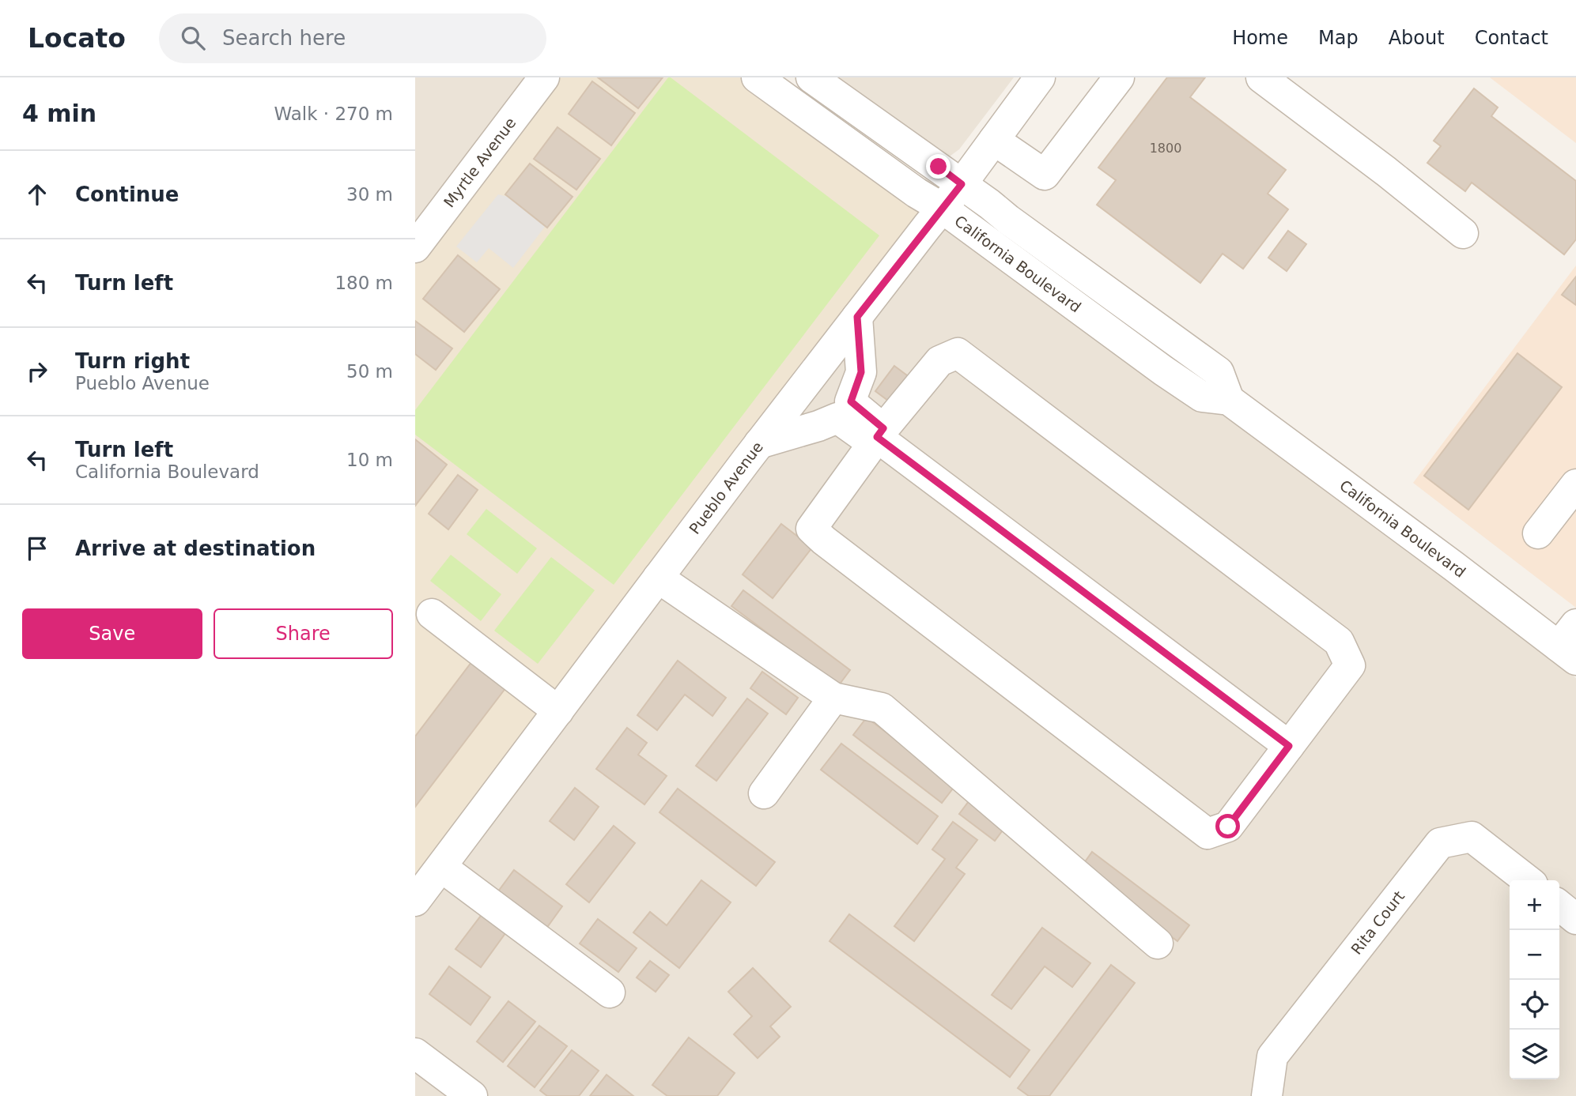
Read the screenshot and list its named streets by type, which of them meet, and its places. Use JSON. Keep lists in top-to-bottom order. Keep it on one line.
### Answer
{"streets":{"street":["Myrtle Avenue","California Boulevard","Pueblo Avenue","Rita Court"]},"crossings":[["California Boulevard","Pueblo Avenue"]],"house_numbers":["1800"],"page":{"header":"Locato","search":"Search here","nav":["Home","Map","About","Contact"],"heading":["4 min","Walk · 270 m"],"list":[["Continue","30 m"],["Turn left","180 m"],["Turn right","Pueblo Avenue","50 m"],["Turn left","California Boulevard","10 m"],"Arrive at destination"],"buttons":["Save","Share"],"map_buttons":["+","−"]}}
